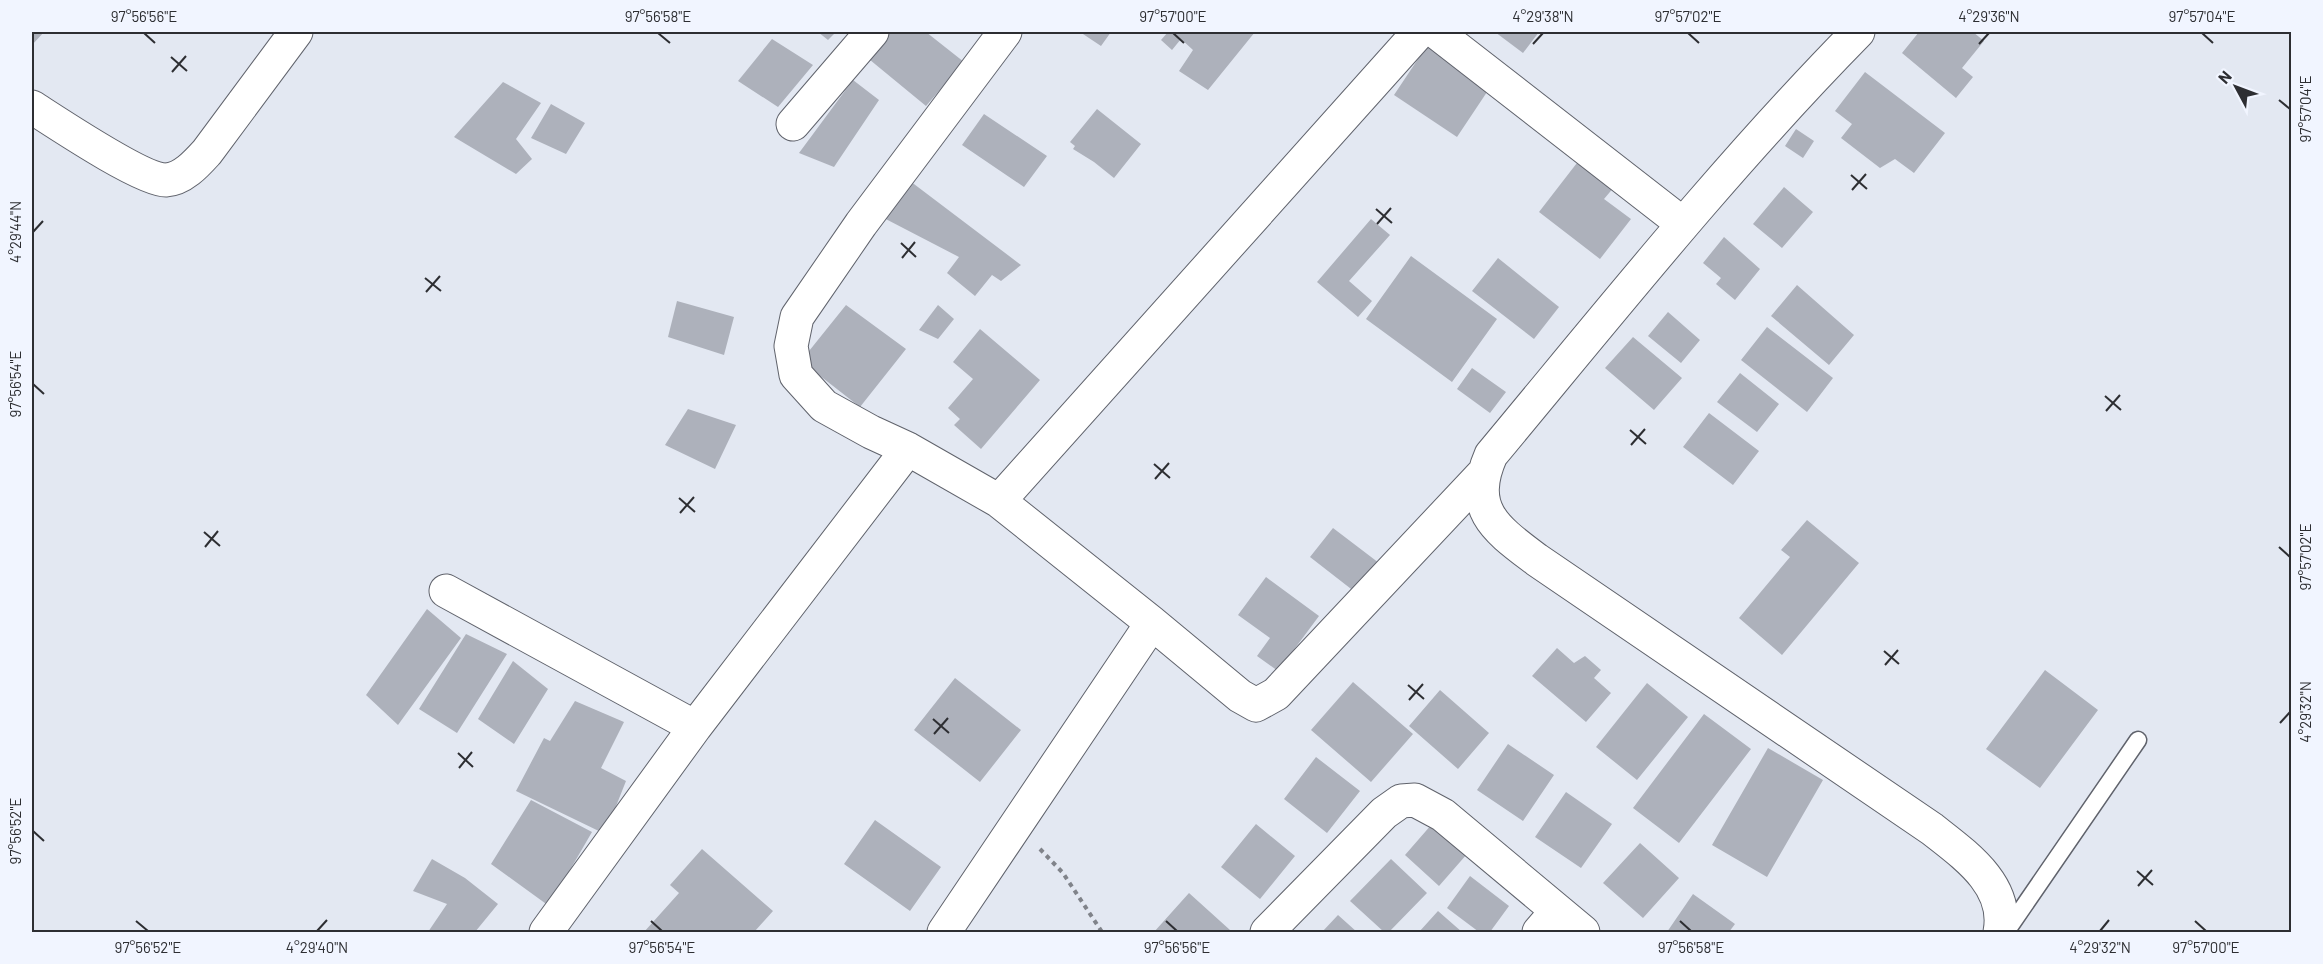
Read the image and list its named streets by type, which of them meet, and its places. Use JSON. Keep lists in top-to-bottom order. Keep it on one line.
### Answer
{"north":"top left","coordinates":["97°56'56\"E","97°56'58\"E","97°57'00\"E","4°29'38\"N","97°57'02\"E","4°29'36\"N","97°57'04\"E","4°29'44\"N","97°56'54\"E","4°29'32\"N","97°56'52\"E","4°29'40\"N"]}
